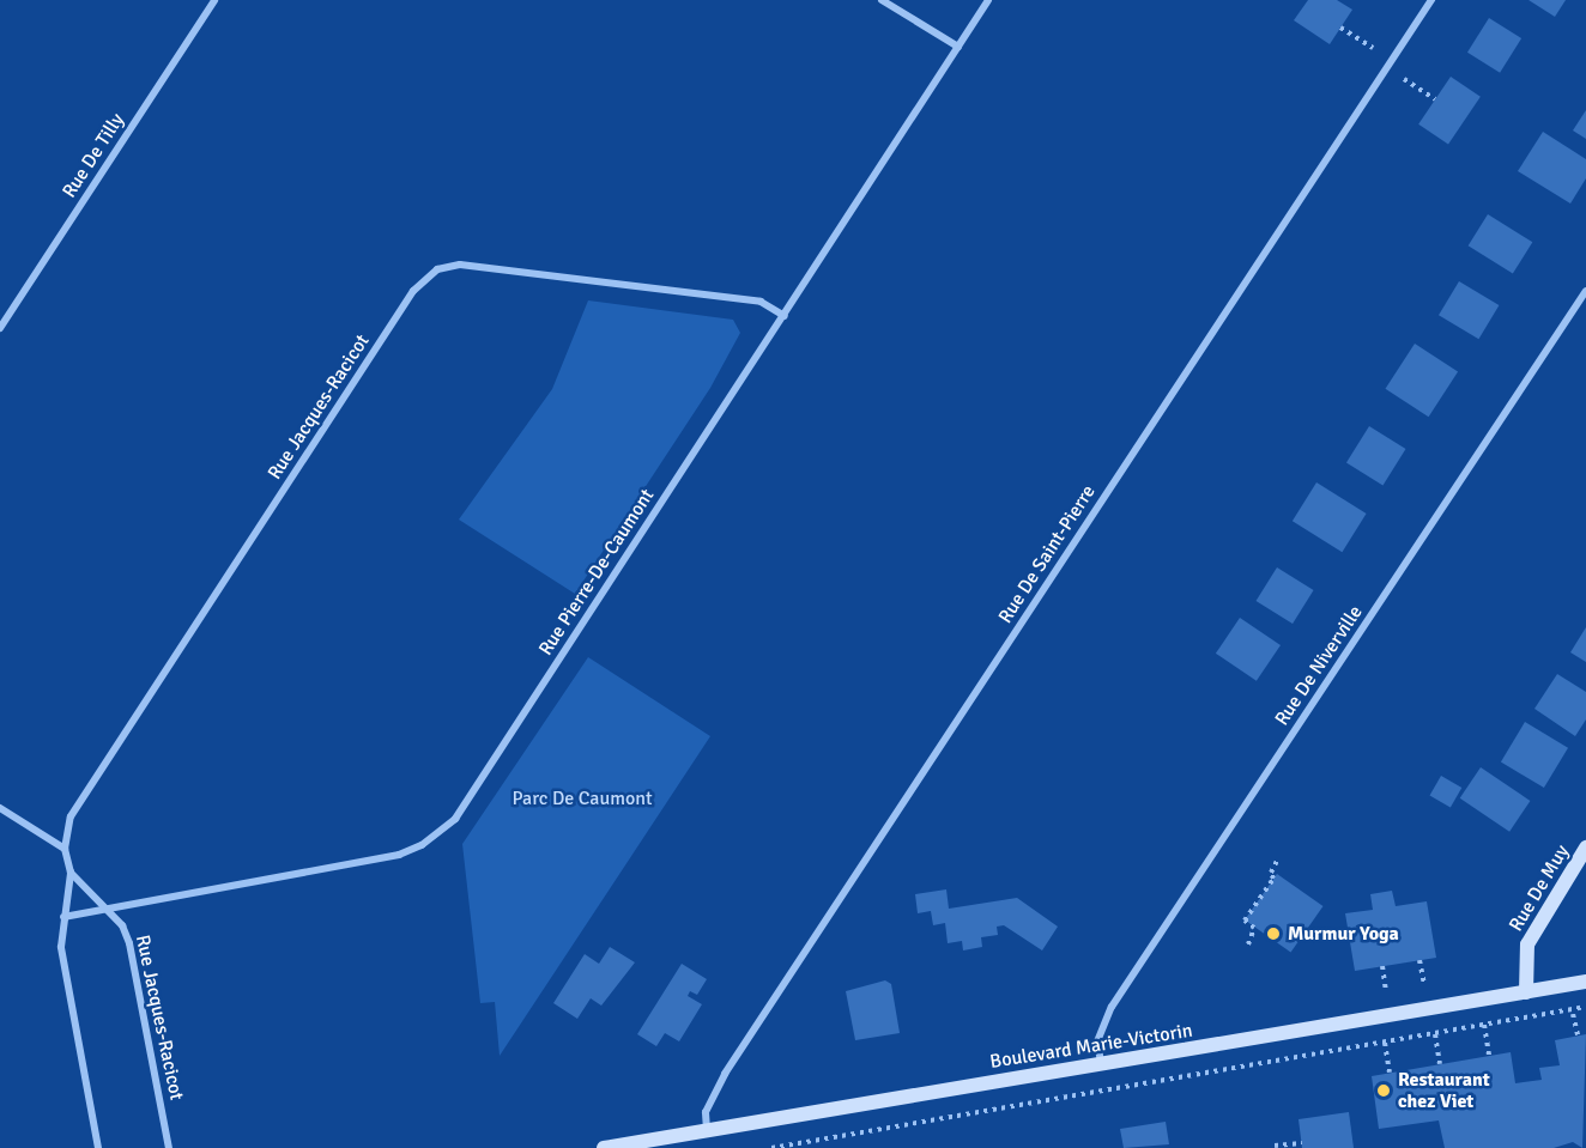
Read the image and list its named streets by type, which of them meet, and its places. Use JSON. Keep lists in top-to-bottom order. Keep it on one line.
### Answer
{"streets":{"street":["Rue De Tilly","Rue Jacques-Racicot","Rue De Saint-Pierre","Rue Pierre-De-Caumont","Rue De Niverville","Rue De Muy","Boulevard Marie-Victorin"]},"crossings":[["Rue Jacques-Racicot","Rue Pierre-De-Caumont"],["Rue De Saint-Pierre","Boulevard Marie-Victorin"],["Rue De Niverville","Boulevard Marie-Victorin"],["Rue De Muy","Boulevard Marie-Victorin"]],"parks":["Parc De Caumont"],"places":["Murmur Yoga","Restaurant chez Viet"]}
